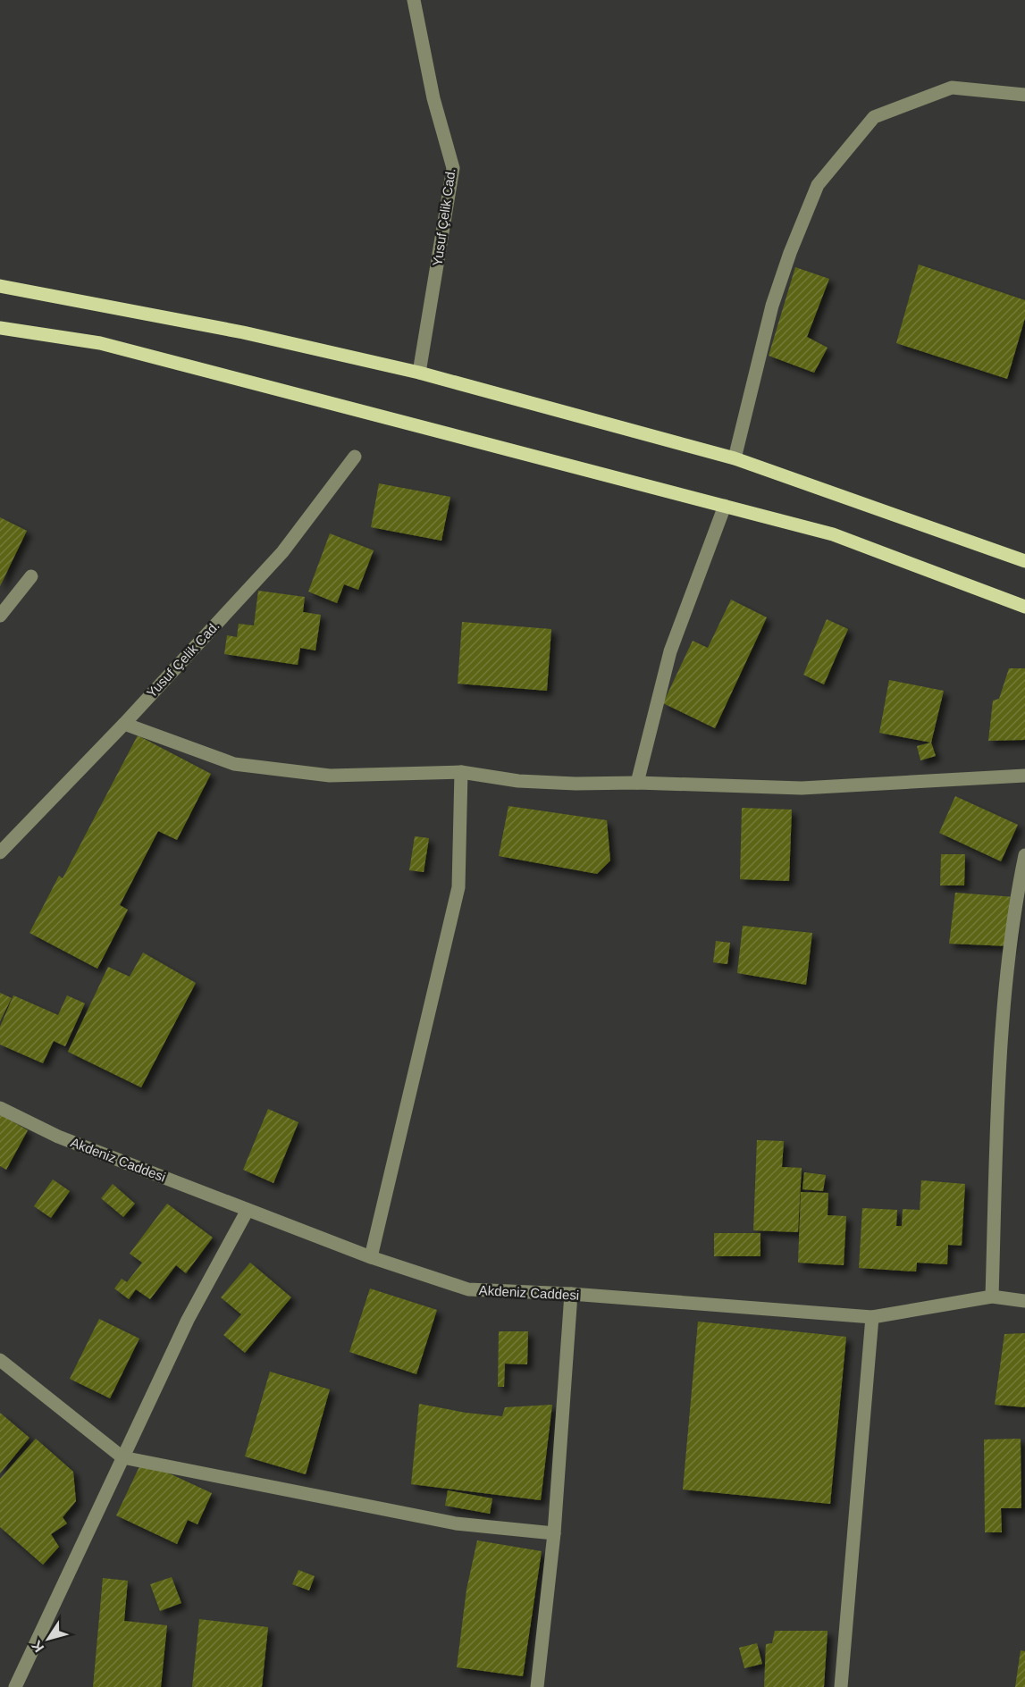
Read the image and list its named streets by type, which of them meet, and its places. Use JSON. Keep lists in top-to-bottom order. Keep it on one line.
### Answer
{"streets":{"street":["Yusuf Çelik Cad.","Akdeniz Caddesi"]},"north":"bottom left"}
